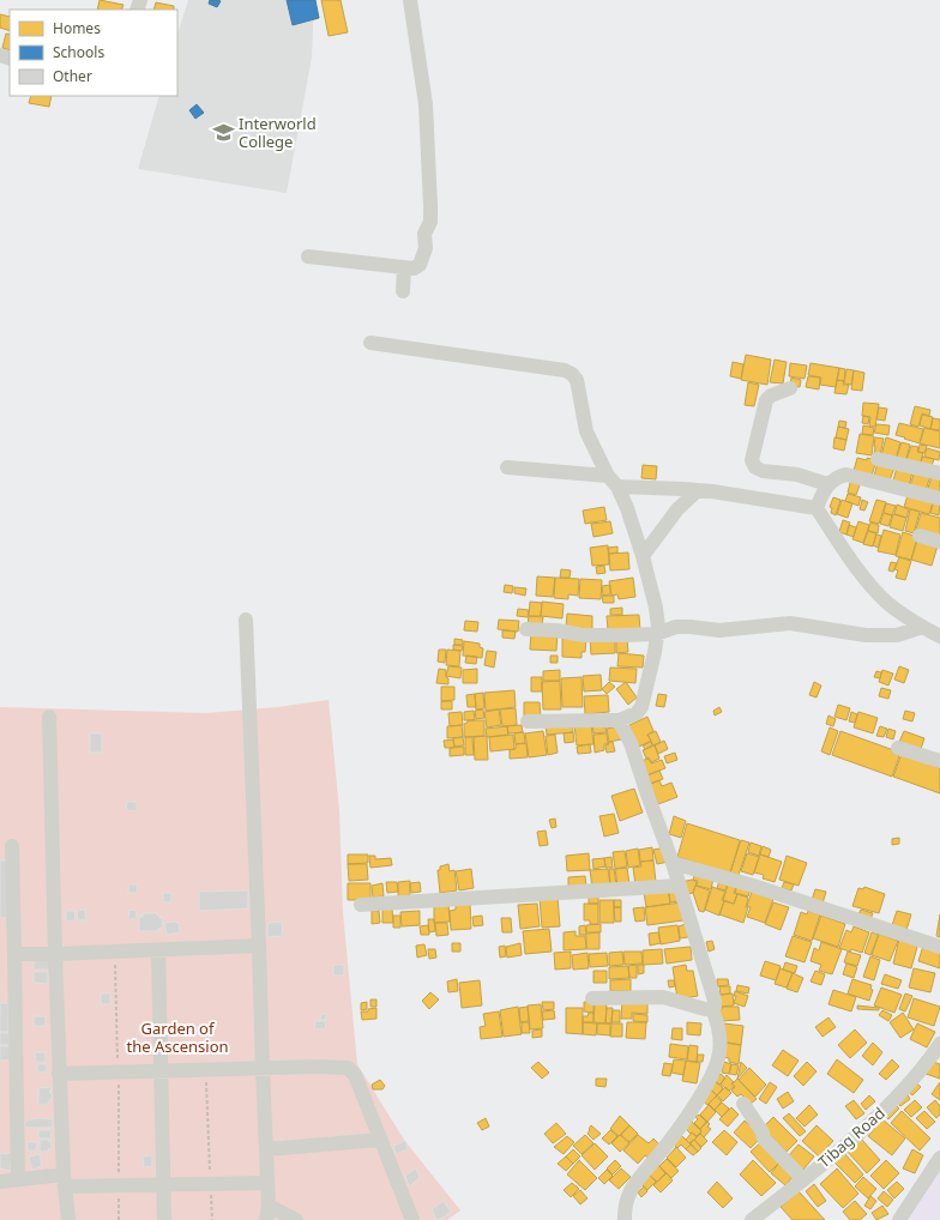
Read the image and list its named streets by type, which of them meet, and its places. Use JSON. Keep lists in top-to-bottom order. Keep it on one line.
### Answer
{"streets":{"street":["Tibag Road"]},"parks":["Garden of the Ascension"],"places":{"school or university":["Interworld College"]},"legend":["Homes","Schools","Other"]}
